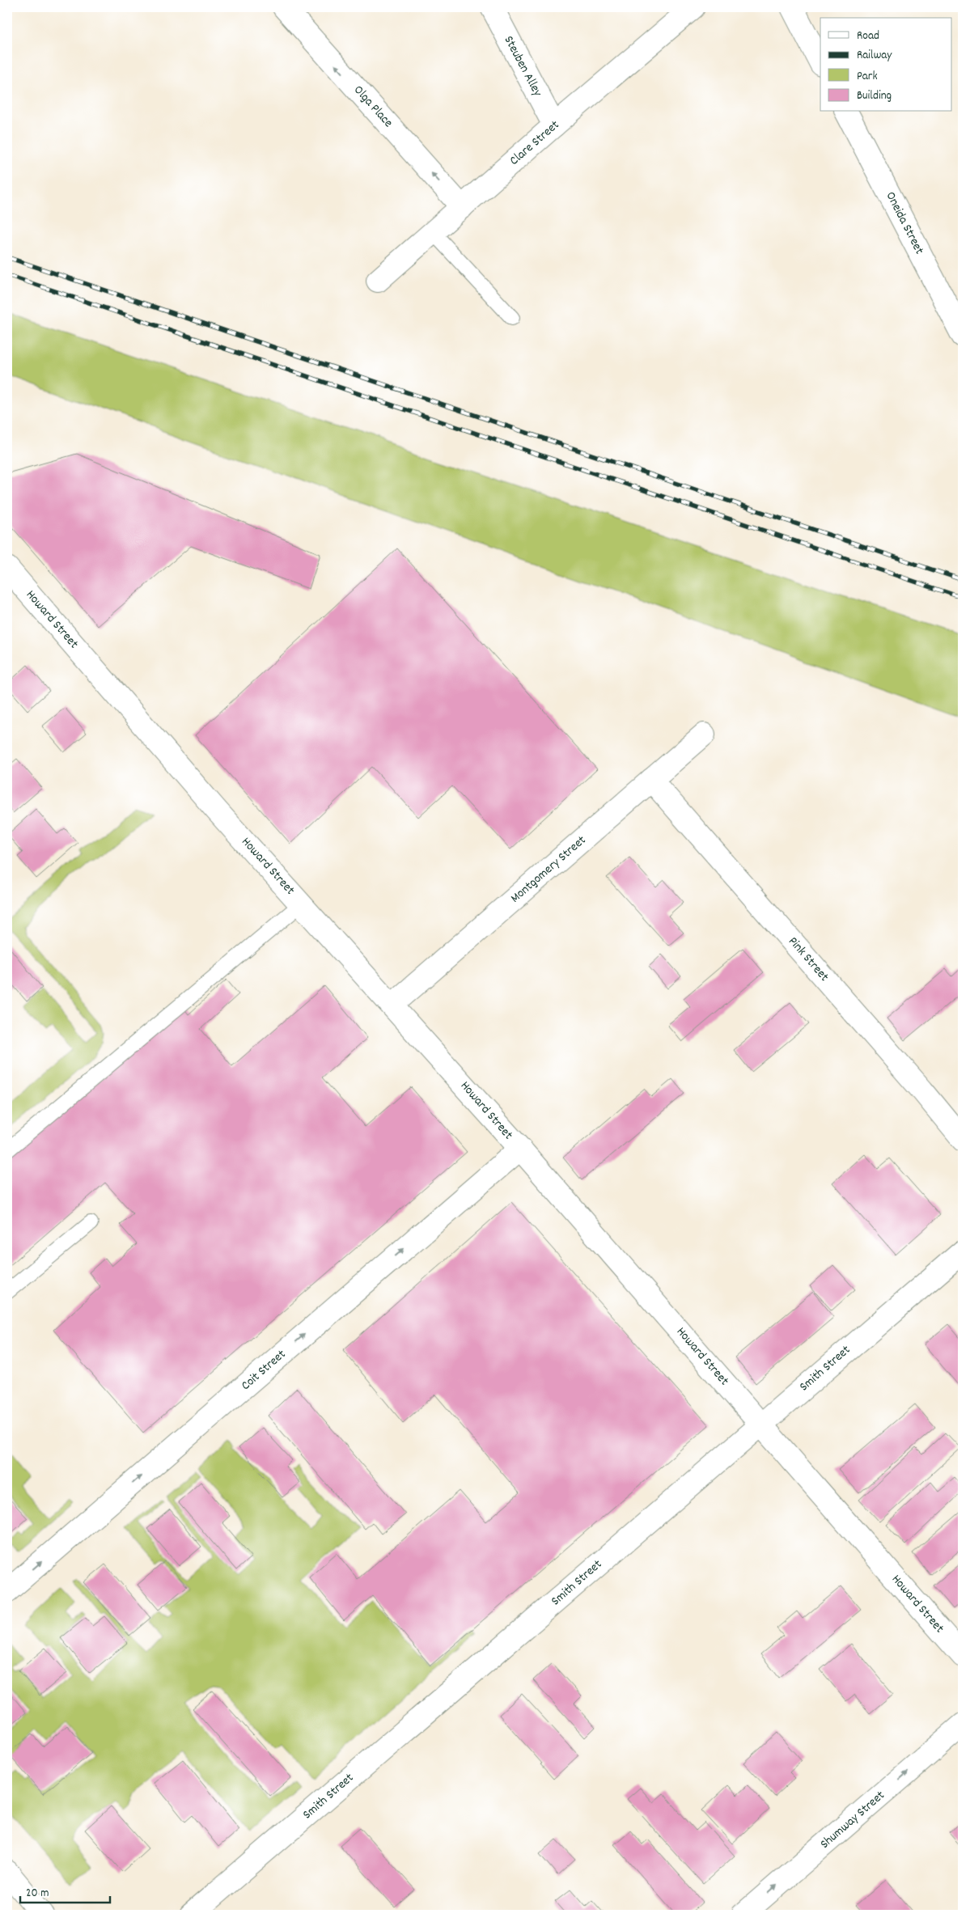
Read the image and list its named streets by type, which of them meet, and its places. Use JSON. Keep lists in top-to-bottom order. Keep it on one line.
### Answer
{"streets":{"street":["Steuben Alley","Olga Place","Clare Street","Oneida Street","Howard Street","Montgomery Street","Pink Street","Smith Street","Coit Street","Shumway Street"]},"crossings":[["Steuben Alley","Clare Street"],["Olga Place","Clare Street"],["Howard Street","Montgomery Street"],["Howard Street","Smith Street"],["Howard Street","Coit Street"],["Montgomery Street","Pink Street"]],"one_way":["Olga Place","Coit Street","Shumway Street"],"legend":["Road","Railway","Park","Building"],"scale_bar":"20 m"}
